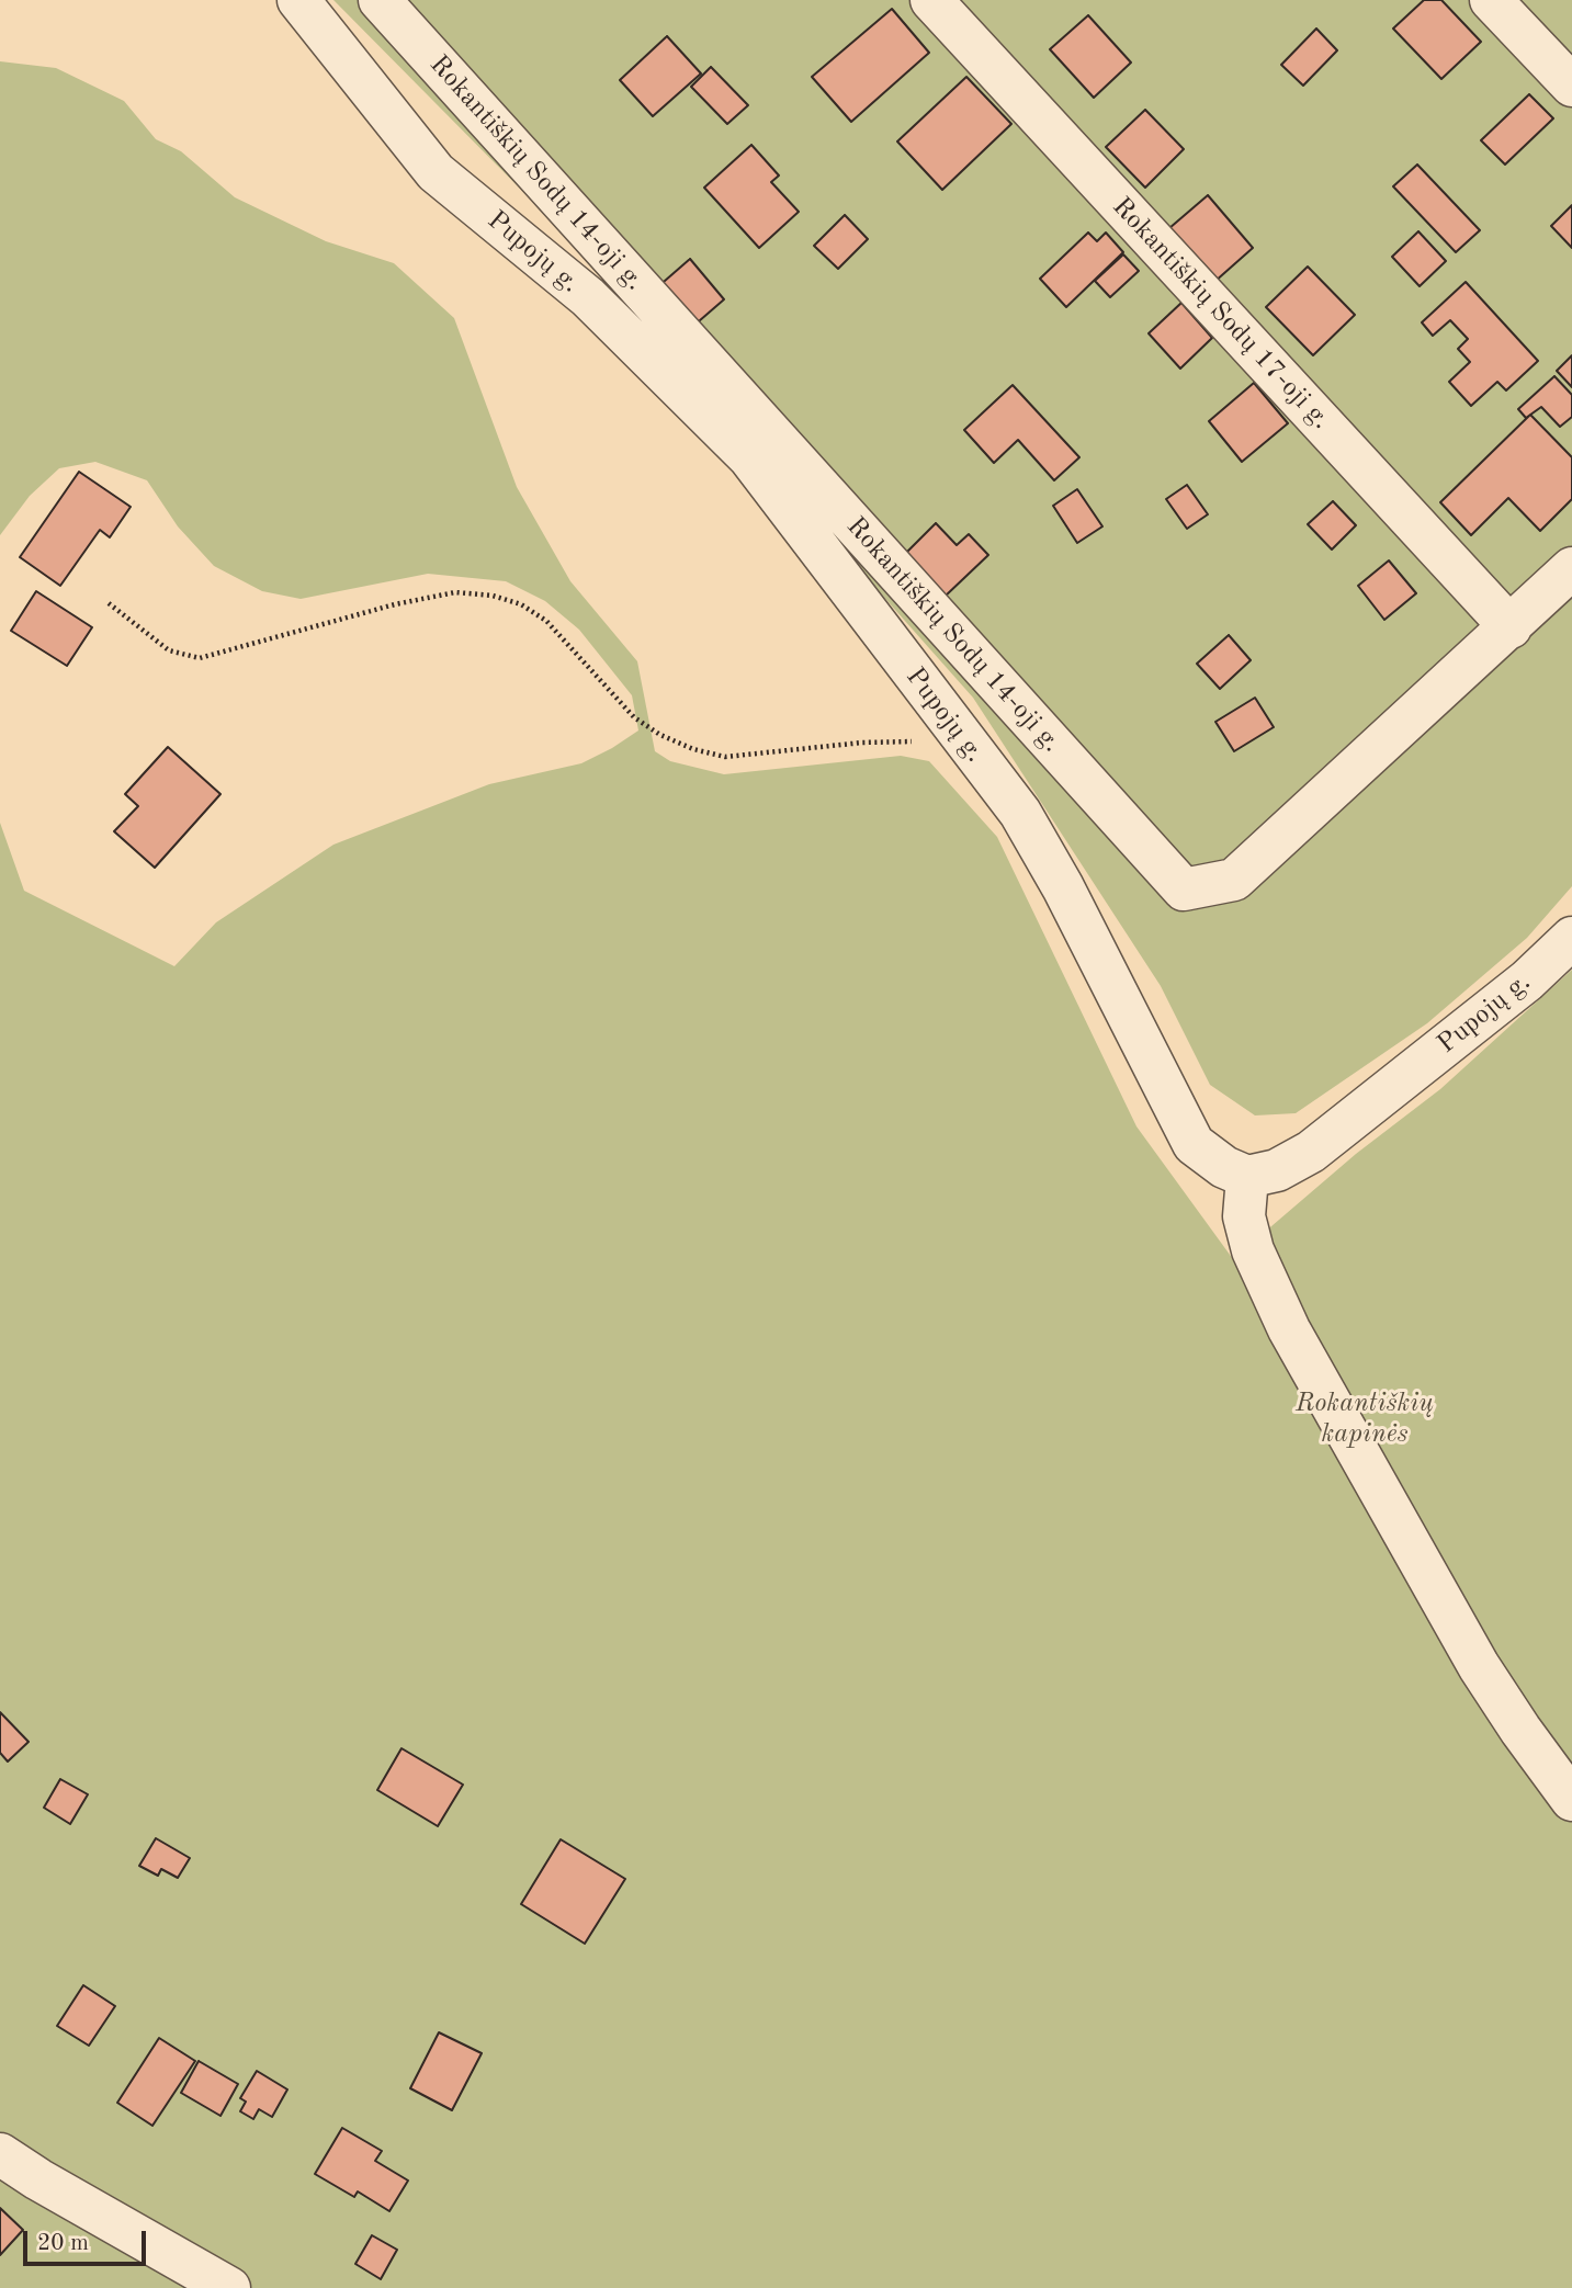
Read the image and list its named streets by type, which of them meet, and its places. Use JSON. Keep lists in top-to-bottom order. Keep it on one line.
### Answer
{"streets":{"street":["Rokantiškių Sodų 14-oji g.","Pupojų g.","Rokantiškių Sodų 17-oji g."]},"crossings":[["Rokantiškių Sodų 14-oji g.","Rokantiškių Sodų 17-oji g."]],"parks":["Rokantiškių kapinės"],"scale_bar":"20 m"}
